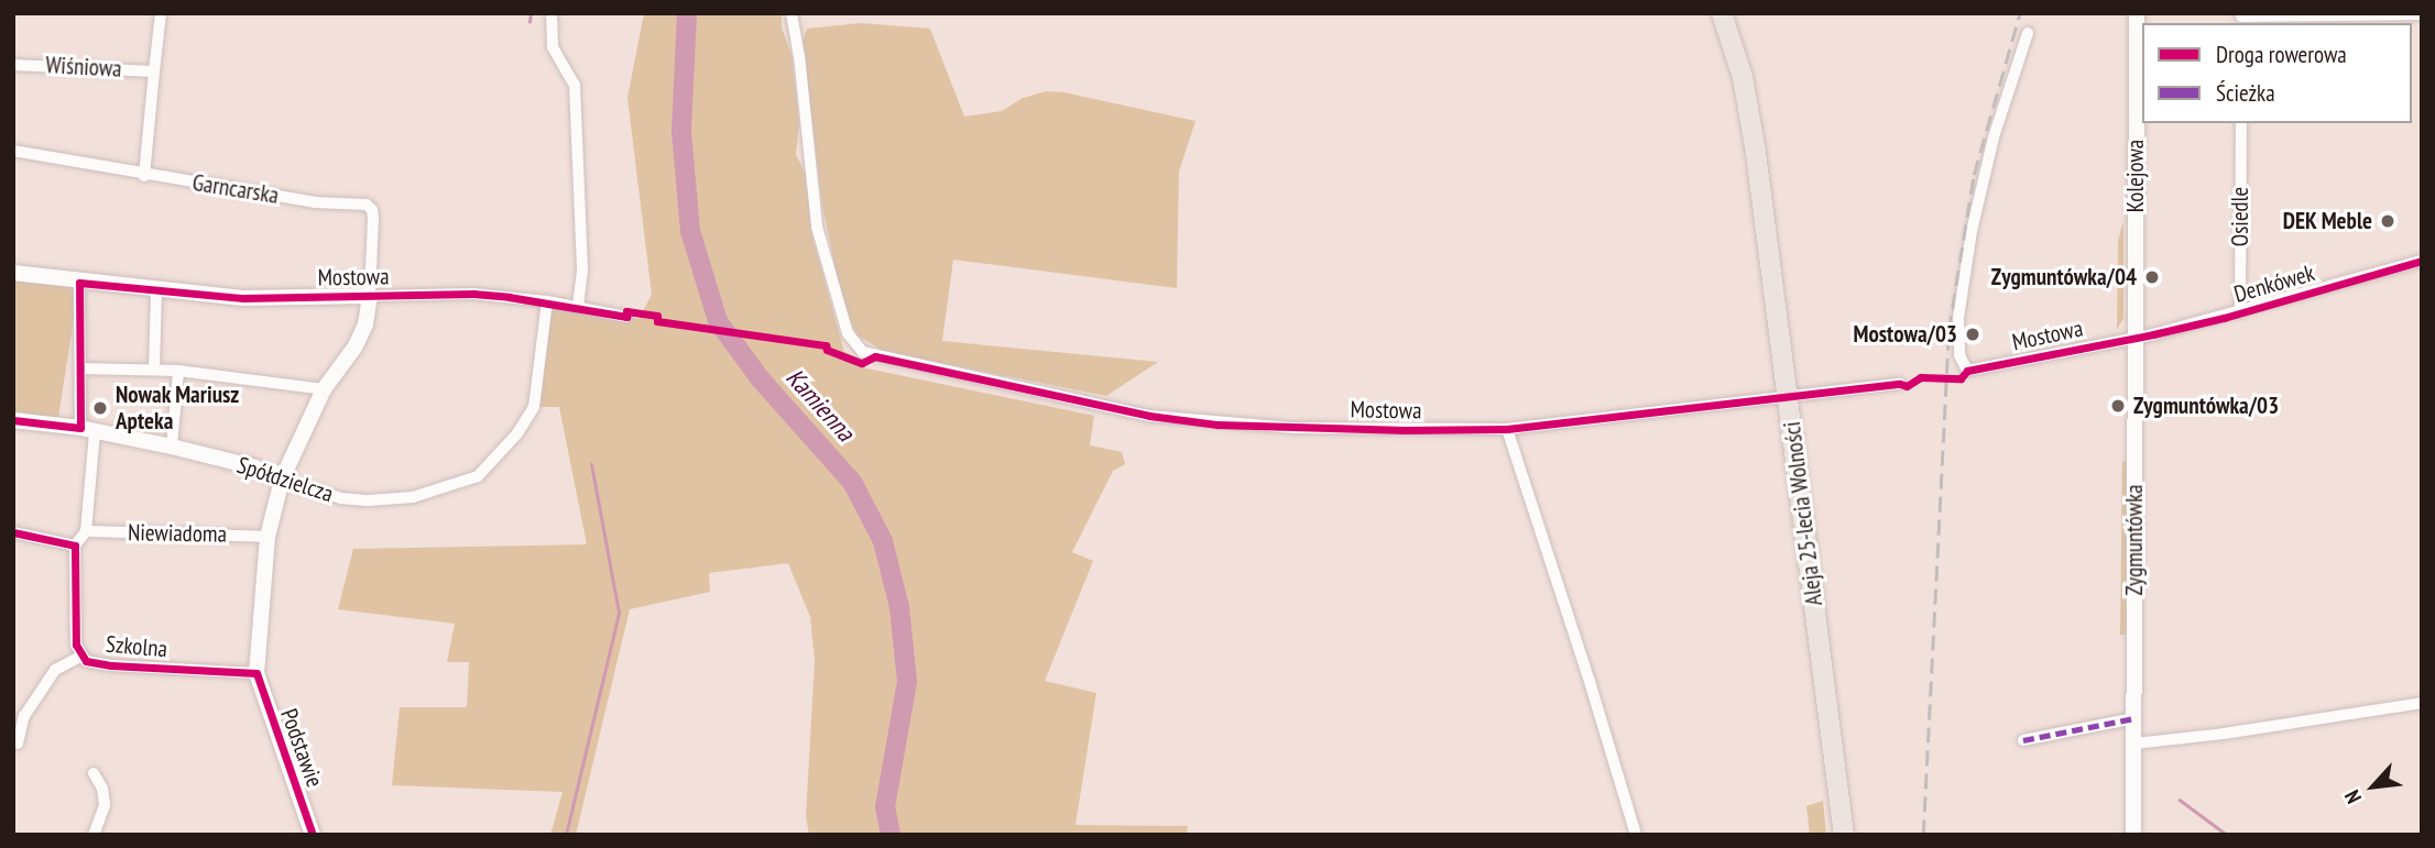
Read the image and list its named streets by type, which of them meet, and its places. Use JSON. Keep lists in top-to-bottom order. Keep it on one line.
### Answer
{"streets":{"main road":["Aleja 25-lecia Wolności"],"street":["Wiśniowa","Kolejowa","Garncarska","Osiedle","Mostowa","Denkówek","Spółdzielcza","Niewiadoma","Zygmuntówka","Szkolna","Podstawie"]},"crossings":[["Wiśniowa","Garncarska"],["Kolejowa","Mostowa"],["Kolejowa","Denkówek"],["Kolejowa","Zygmuntówka"],["Garncarska","Mostowa"],["Osiedle","Denkówek"],["Mostowa","Denkówek"],["Mostowa","Spółdzielcza"],["Mostowa","Aleja 25-lecia Wolności"],["Mostowa","Zygmuntówka"],["Denkówek","Zygmuntówka"],["Szkolna","Podstawie"]],"water":["Kamienna"],"places":["DEK Meble","Zygmuntówka/04","Mostowa/03","Zygmuntówka/03","Nowak Mariusz Apteka"],"legend":["Droga rowerowa","Ścieżka"],"north":"bottom left"}
